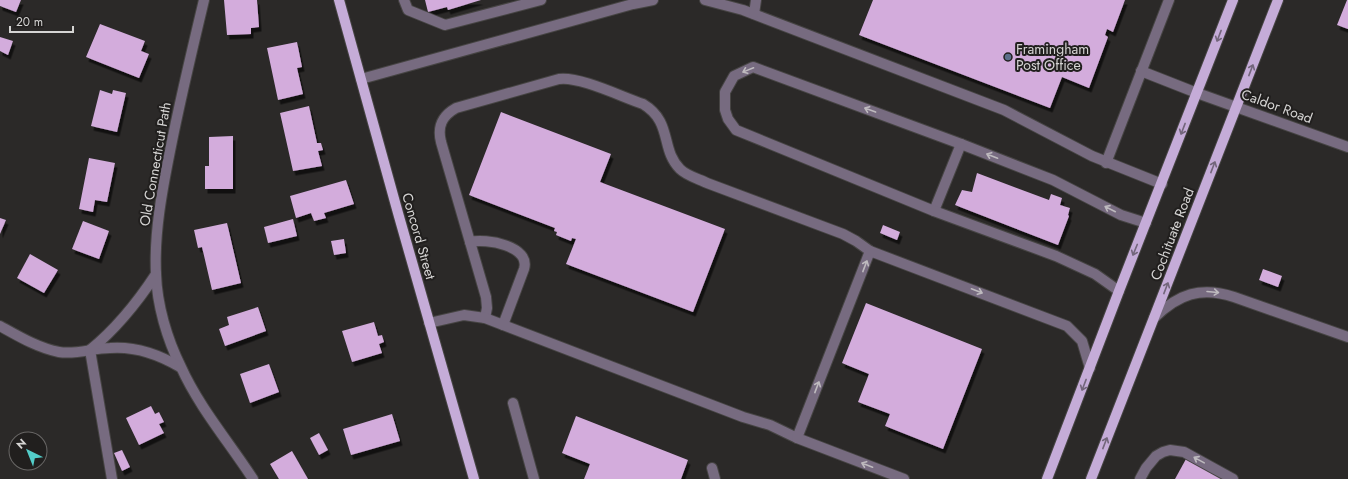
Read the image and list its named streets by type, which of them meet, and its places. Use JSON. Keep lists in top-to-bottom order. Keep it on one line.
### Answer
{"streets":{"main road":["Cochituate Road","Concord Street"],"street":["Caldor Road","Old Connecticut Path"]},"crossings":[["Caldor Road","Cochituate Road"]],"places":["Framingham Post Office"],"scale_bar":"20 m","north":"top left"}
